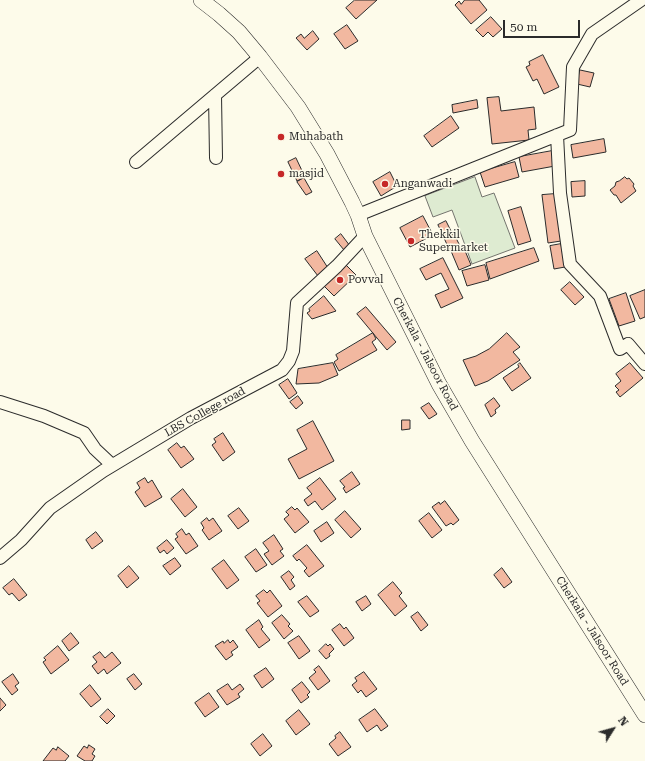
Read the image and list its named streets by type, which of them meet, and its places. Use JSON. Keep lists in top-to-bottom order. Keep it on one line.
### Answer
{"streets":{"main road":["Cherkala - Jalsoor Road"],"street":["LBS College road"]},"crossings":[["Cherkala - Jalsoor Road","LBS College road"]],"places":["Muhabath","masjid","Anganwadi","Thekkil Supermarket","Povval"],"scale_bar":"50 m","north":"top right"}
